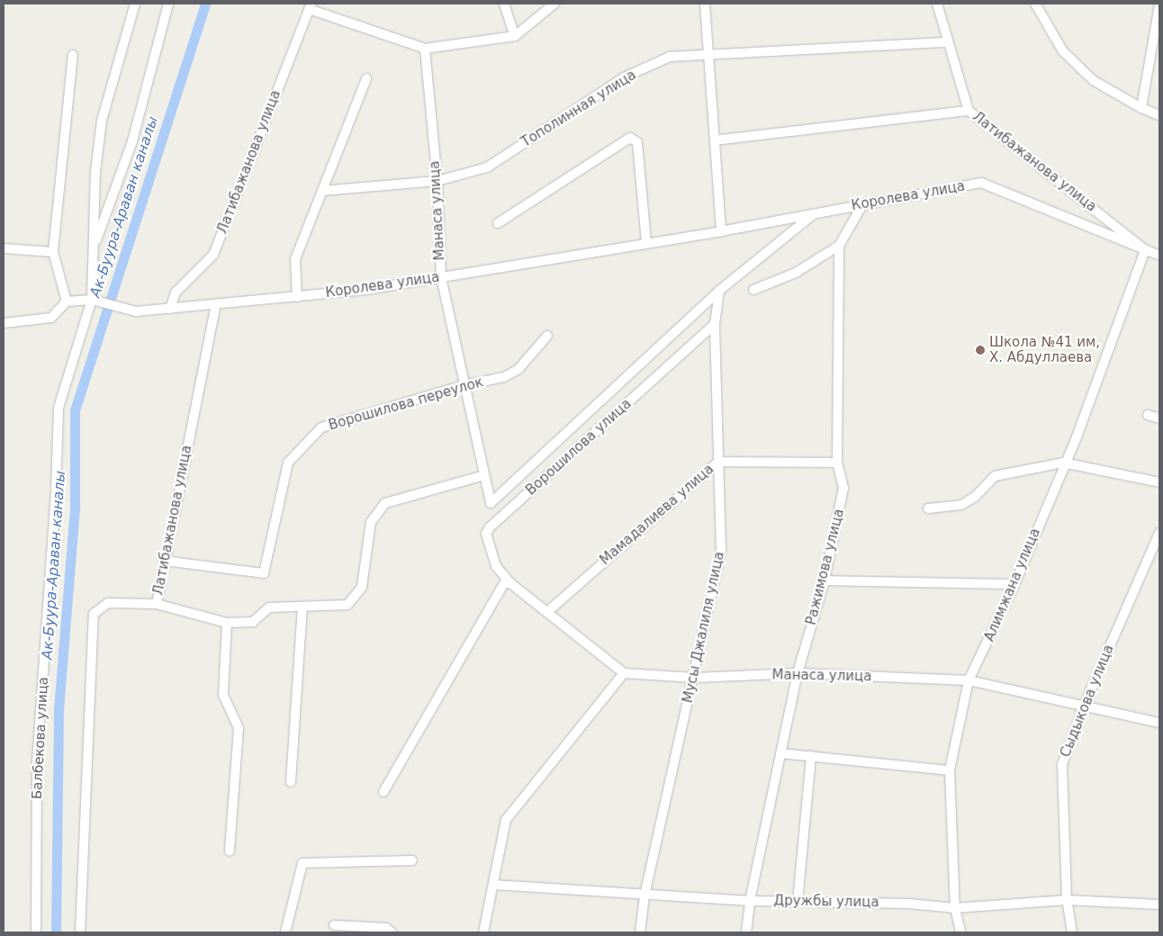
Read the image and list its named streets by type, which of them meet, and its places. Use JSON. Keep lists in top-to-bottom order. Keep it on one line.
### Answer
{"streets":{"street":["Тополинная улица","Латибажанова улица","Королева улица","Манаса улица","Ворошилова переулок","Ворошилова улица","Мамадалиева улица","Ражимова улица","Алимжана улица","Мусы Джалиля улица","Сыдыкова улица","Балбекова улица","Дружбы улица"]},"crossings":[["Тополинная улица","Латибажанова улица"],["Тополинная улица","Манаса улица"],["Латибажанова улица","Королева улица"],["Латибажанова улица","Ворошилова переулок"],["Латибажанова улица","Алимжана улица"],["Королева улица","Манаса улица"],["Королева улица","Ворошилова улица"],["Королева улица","Ражимова улица"],["Королева улица","Алимжана улица"],["Королева улица","Балбекова улица"],["Манаса улица","Ворошилова переулок"],["Манаса улица","Ворошилова улица"],["Манаса улица","Ражимова улица"],["Манаса улица","Алимжана улица"],["Манаса улица","Мусы Джалиля улица"],["Манаса улица","Сыдыкова улица"],["Ворошилова улица","Мусы Джалиля улица"],["Мамадалиева улица","Ражимова улица"],["Мамадалиева улица","Мусы Джалиля улица"],["Ражимова улица","Дружбы улица"],["Алимжана улица","Дружбы улица"],["Мусы Джалиля улица","Дружбы улица"],["Сыдыкова улица","Дружбы улица"]],"water":["Ак-Буура-Араван каналы"],"places":["Школа №41 им, Х. Абдуллаева"]}
